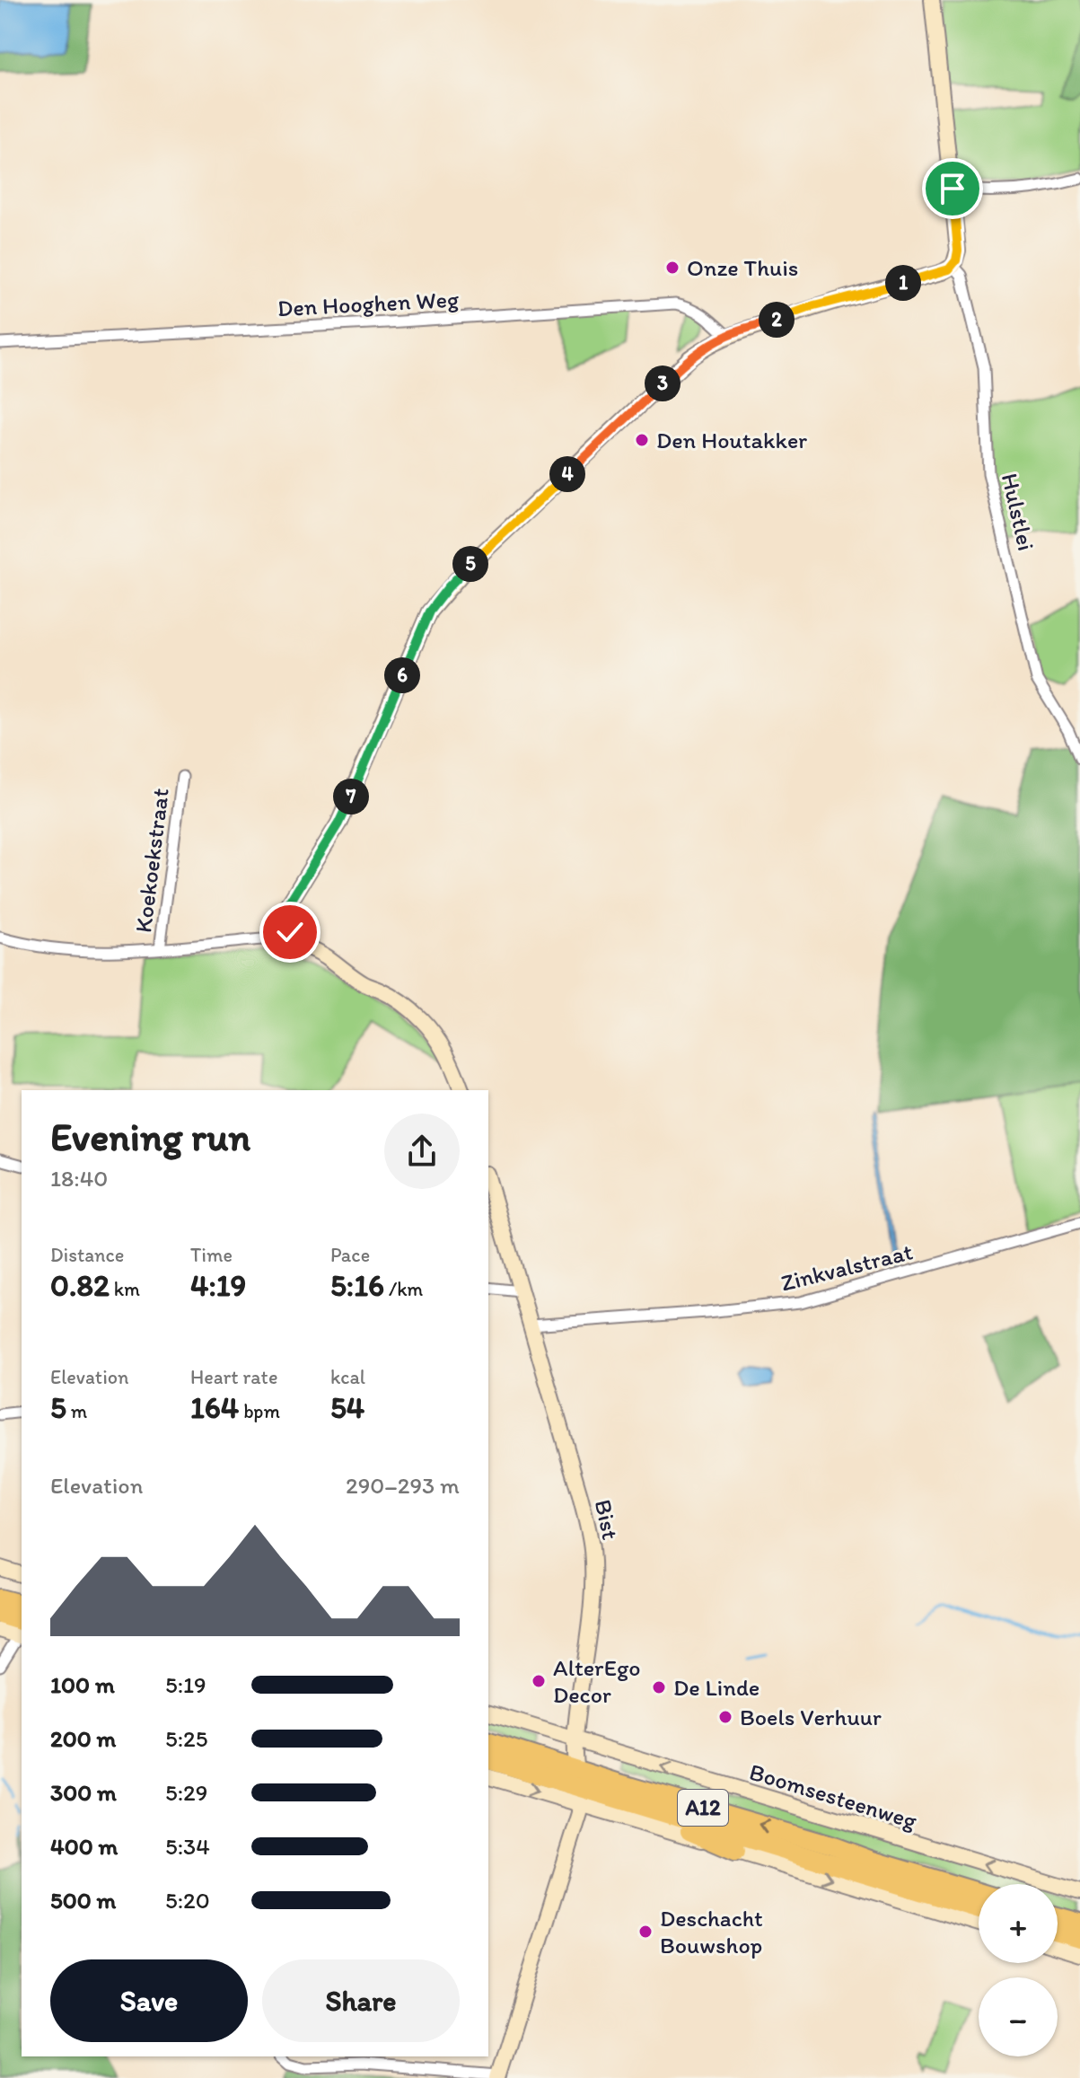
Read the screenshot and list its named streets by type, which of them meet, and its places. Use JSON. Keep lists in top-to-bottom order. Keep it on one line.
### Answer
{"streets":{"highway":["A12"],"street":["Den Hooghen Weg","Hulstlei","Koekoekstraat","Zinkvalstraat","Bist","Boomsesteenweg"]},"crossings":[["Zinkvalstraat","Bist"],["Bist","Boomsesteenweg"],["Bist","A12"]],"places":["Onze Thuis","Den Houtakker","AlterEgo Decor","De Linde","Boels Verhuur","Deschacht Bouwshop"],"page":{"pins":["1","2","3","4","5","6","7"],"heading":["Evening run","18:40"],"stats":[["Distance","0.82 km"],["Time","4:19"],["Pace","5:16 /km"],["Elevation","5 m"],["Heart rate","164 bpm"],["kcal","54"]],"chart":["Elevation","290–293 m"],"list":[{"name":"100 m","note":"5:19"},{"name":"200 m","note":"5:25"},{"name":"300 m","note":"5:29"},{"name":"400 m","note":"5:34"},{"name":"500 m","note":"5:20"}],"map_buttons":["+","−"],"buttons":["Save","Share"]}}
